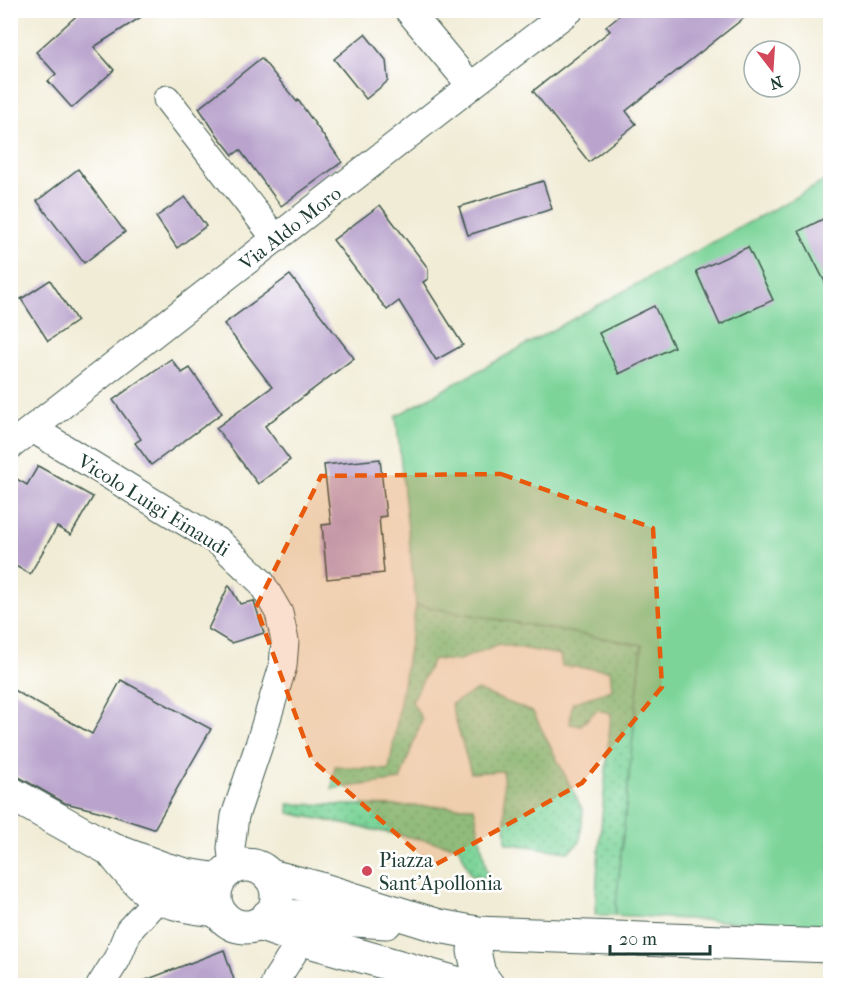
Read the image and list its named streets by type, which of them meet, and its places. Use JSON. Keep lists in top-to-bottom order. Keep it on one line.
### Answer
{"streets":{"street":["Via Aldo Moro","Vicolo Luigi Einaudi"]},"crossings":[["Via Aldo Moro","Vicolo Luigi Einaudi"]],"places":["Piazza Sant'Apollonia"],"scale_bar":"20 m","north":"bottom"}
